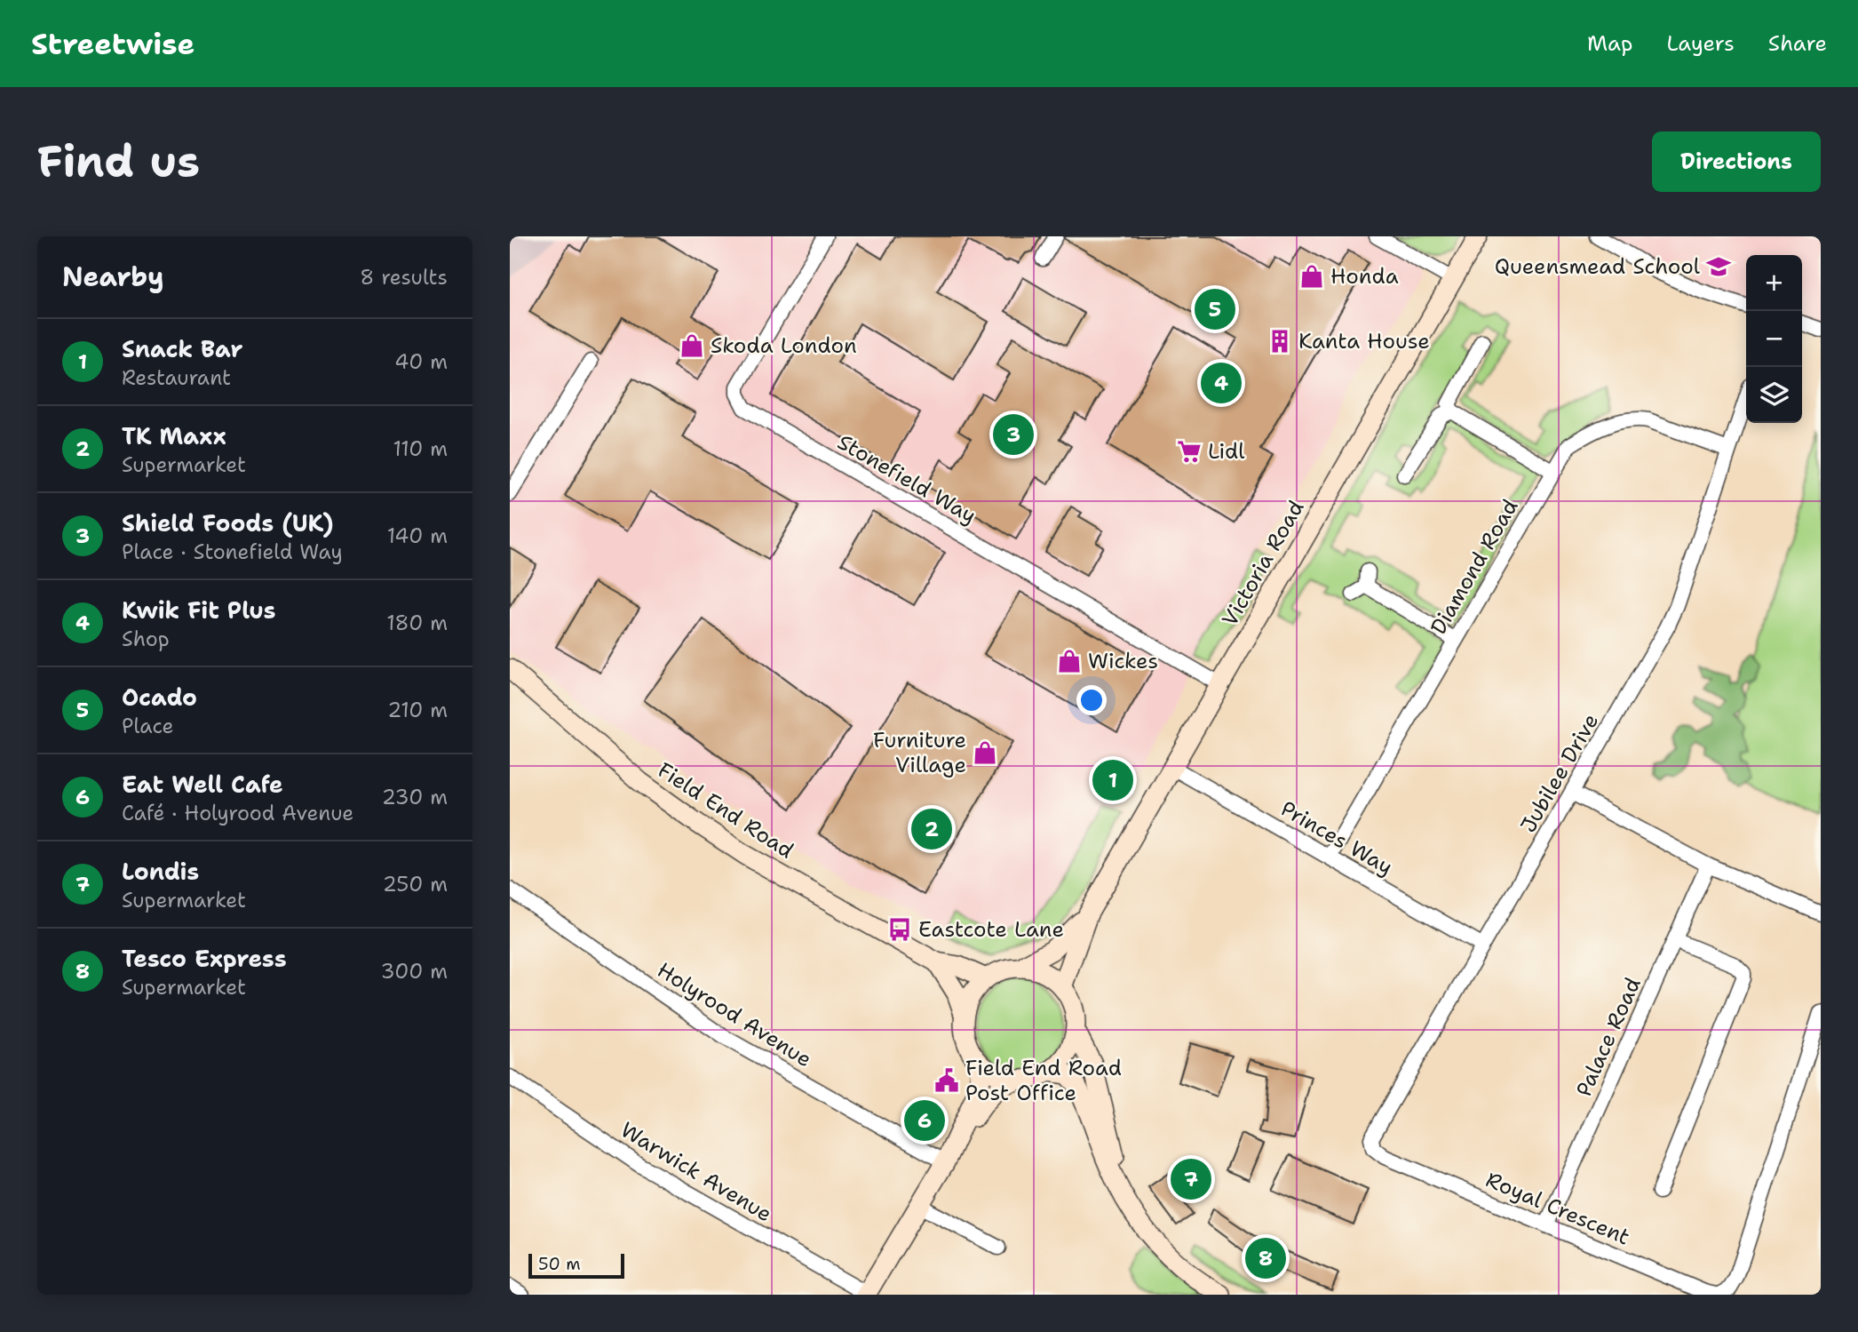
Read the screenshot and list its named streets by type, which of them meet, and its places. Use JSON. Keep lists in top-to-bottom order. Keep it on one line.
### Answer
{"streets":{"street":["Stonefield Way","Victoria Road","Diamond Road","Jubilee Drive","Field End Road","Princes Way","Holyrood Avenue","Palace Road","Warwick Avenue","Royal Crescent"]},"crossings":[["Stonefield Way","Victoria Road"],["Victoria Road","Field End Road"],["Victoria Road","Princes Way"],["Diamond Road","Jubilee Drive"],["Diamond Road","Princes Way"],["Jubilee Drive","Princes Way"],["Jubilee Drive","Royal Crescent"],["Palace Road","Royal Crescent"]],"places":{"school or university":["Queensmead School"],"shop":["Honda","Skoda London","Wickes","Furniture Village"],"building":["Kanta House"],"supermarket":["Lidl"],"bus stop":["Eastcote Lane"],"public building":["Field End Road Post Office"]},"scale_bar":"50 m","page":{"header":"Streetwise","nav":["Map","Layers","Share"],"buttons":"Directions","title":"Find us","heading":["Nearby","8 results"],"map_buttons":["+","−"],"pins":["5","4","3","1","2","6","7","8"],"list":[{"mark":"1","name":"Snack Bar","note":"Restaurant","value":"40 m"},{"mark":"2","name":"TK Maxx","note":"Supermarket","value":"110 m"},{"mark":"3","name":"Shield Foods (UK)","note":"Place · Stonefield Way","value":"140 m"},{"mark":"4","name":"Kwik Fit Plus","note":"Shop","value":"180 m"},{"mark":"5","name":"Ocado","note":"Place","value":"210 m"},{"mark":"6","name":"Eat Well Cafe","note":"Café · Holyrood Avenue","value":"230 m"},{"mark":"7","name":"Londis","note":"Supermarket","value":"250 m"},{"mark":"8","name":"Tesco Express","note":"Supermarket","value":"300 m"}],"scale":"50 m"}}
